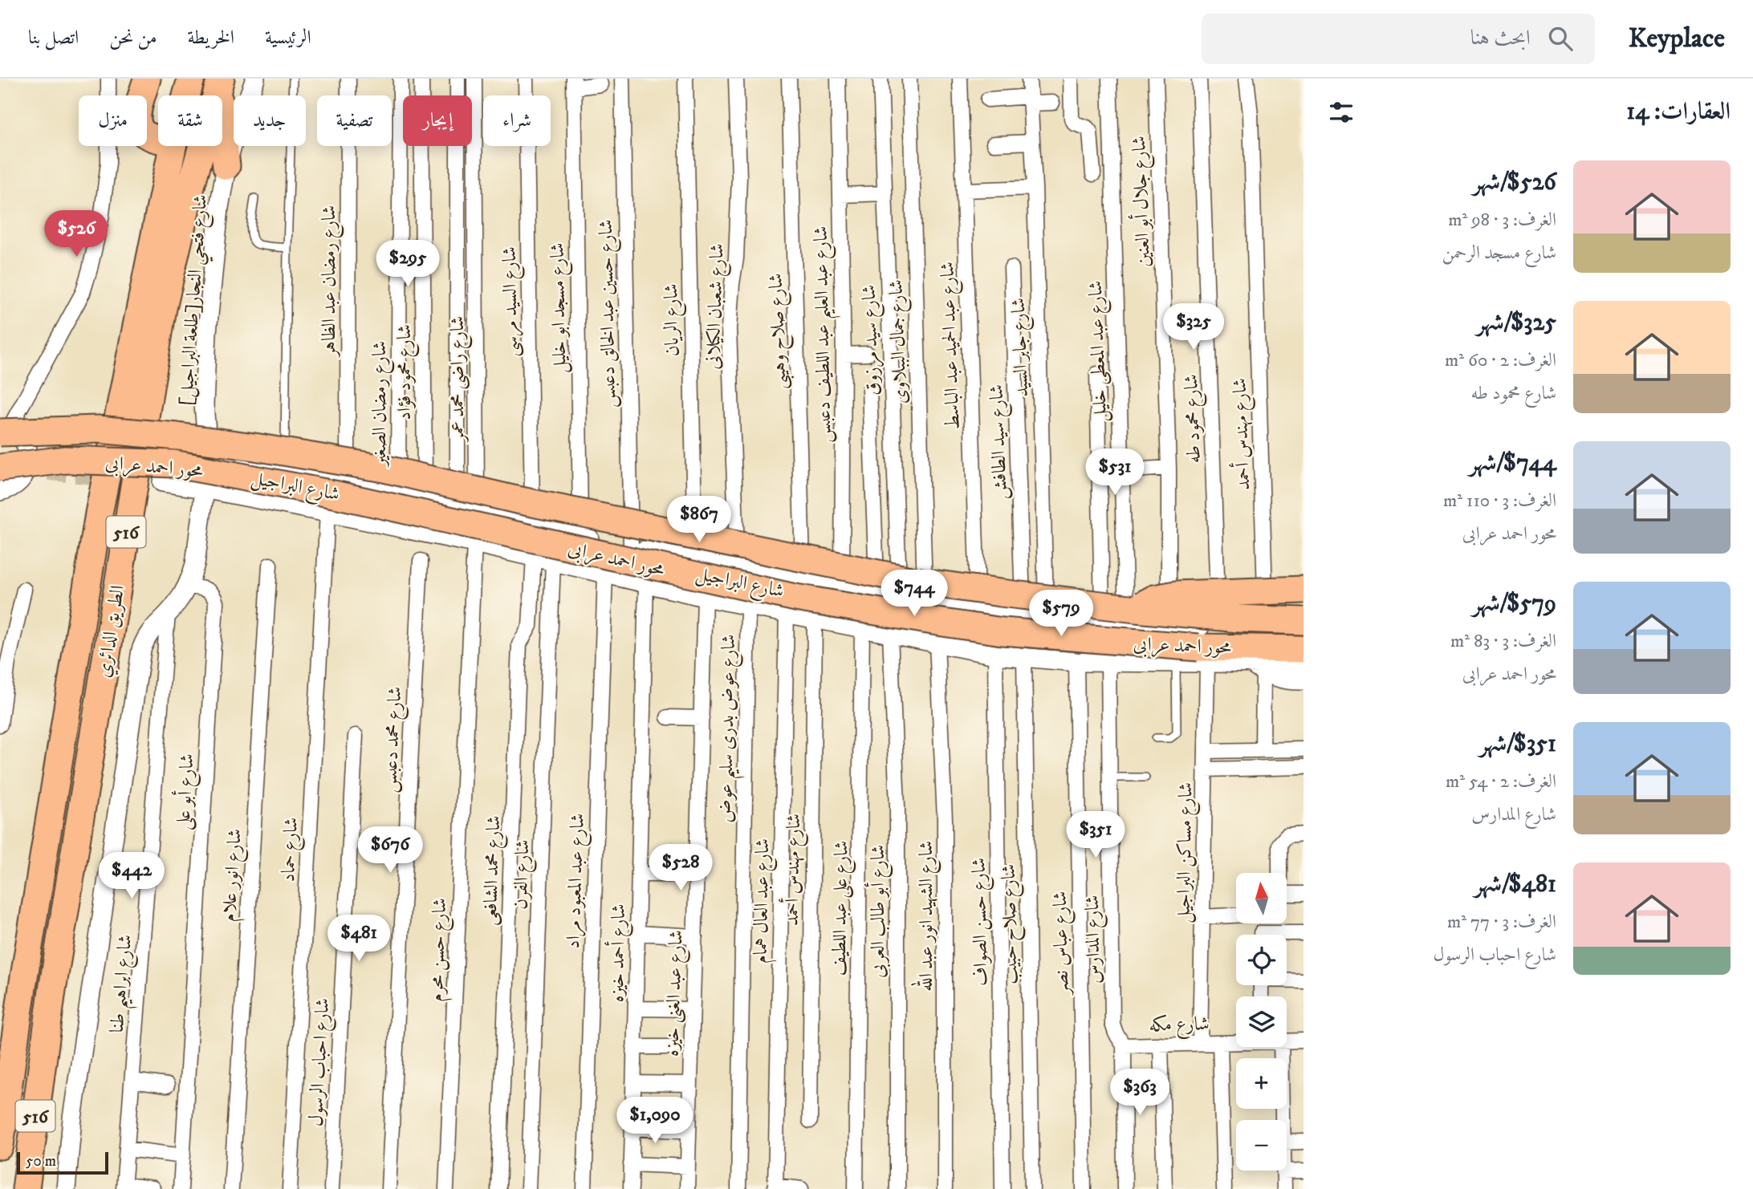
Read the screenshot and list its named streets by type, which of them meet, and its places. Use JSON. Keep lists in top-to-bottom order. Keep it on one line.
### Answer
{"streets":{"highway":["محور احمد عرابى","516","الطريق الدائري"],"street":["شارع جلال أبو العنين","شارع رمضان عبد الظاهر","شارع فتحي النجار[طلعة البراجيل]","شارع السيد مرسى","شارع شعبان الكيلانى","شارع مسجد ابو خليل","شارع حسين عبد الخالق دعبس","شارع الريان","شارع صلاح وهيبى","شارع عبد العليم عبد اللطيف دعبس","شارع سيد مرزوق","شارع جمال الببلاوى","شارع عبد الحميد عبد الباسط","شارع جابر السيد","شارع عبد المعطى خليل","شارع محمود فؤاد","شارع راضى محمد عمر","شارع رمضان الصغير","شارع محمود طه","شارع مهندس أحمد","شارع سيد الطافش","شارع البراجيل","شارع عوض بدرى سليم عوض","شارع محمد دعبس","شارع أبو على","شارع حماد","شارع مساكن البراجيل","شارع محمد الشافعى","شارع الفرن","شارع انور علام","شارع عبد المعبود مراد","شارع عبد العال همام","شارع على عبد اللطيف","شارع أبو طالب العربى","شارع الشهيد انور عبد الله","شارع حسن الصواف","شارع صلاح حبيب","شارع المدارس","شارع عباس نصر","شارع حسن محرم","شارع أحمد خيزه","شارع ابراهيم طنا","شارع عبد الغنى خيزه","شارع مكه","شارع احباب الرسول"]},"crossings":[["شارع جلال أبو العنين","شارع البراجيل"],["شارع رمضان عبد الظاهر","شارع البراجيل"],["شارع فتحي النجار[طلعة البراجيل]","شارع البراجيل"],["شارع فتحي النجار[طلعة البراجيل]","شارع أبو على"],["شارع فتحي النجار[طلعة البراجيل]","شارع ابراهيم طنا"],["شارع السيد مرسى","شارع البراجيل"],["شارع شعبان الكيلانى","شارع البراجيل"],["شارع مسجد ابو خليل","شارع البراجيل"],["شارع حسين عبد الخالق دعبس","شارع البراجيل"],["شارع الريان","شارع البراجيل"],["شارع صلاح وهيبى","شارع البراجيل"],["شارع عبد العليم عبد اللطيف دعبس","شارع البراجيل"],["شارع سيد مرزوق","شارع البراجيل"],["شارع سيد مرزوق","شارع أبو طالب العربى"],["شارع جمال الببلاوى","شارع البراجيل"],["شارع عبد الحميد عبد الباسط","شارع البراجيل"],["شارع جابر السيد","شارع البراجيل"],["شارع عبد المعطى خليل","محور احمد عرابى"],["شارع عبد المعطى خليل","شارع البراجيل"],["شارع محمود فؤاد","شارع البراجيل"],["شارع راضى محمد عمر","شارع البراجيل"],["شارع رمضان الصغير","شارع البراجيل"],["شارع محمود طه","محور احمد عرابى"],["شارع محمود طه","شارع البراجيل"],["شارع مهندس أحمد","شارع البراجيل"],["شارع سيد الطافش","شارع البراجيل"],["محور احمد عرابى","شارع البراجيل"],["شارع البراجيل","شارع عوض بدرى سليم عوض"],["شارع البراجيل","شارع حماد"],["شارع البراجيل","شارع مساكن البراجيل"],["شارع البراجيل","شارع محمد الشافعى"],["شارع البراجيل","شارع الفرن"],["شارع البراجيل","شارع عبد المعبود مراد"],["شارع البراجيل","شارع عبد العال همام"],["شارع البراجيل","شارع على عبد اللطيف"],["شارع البراجيل","شارع أبو طالب العربى"],["شارع البراجيل","شارع الشهيد انور عبد الله"],["شارع البراجيل","شارع حسن الصواف"],["شارع البراجيل","شارع صلاح حبيب"],["شارع البراجيل","شارع المدارس"],["شارع البراجيل","شارع عباس نصر"],["شارع البراجيل","شارع حسن محرم"],["شارع البراجيل","شارع أحمد خيزه"],["شارع البراجيل","شارع عبد الغنى خيزه"],["شارع مساكن البراجيل","شارع مكه"],["شارع المدارس","شارع مكه"]],"scale_bar":"50 m","north":"top","page":{"header":"Keyplace","search":"ابحث هنا","nav":["الرئيسية","الخريطة","من نحن","اتصل بنا"],"heading":"العقارات: 14","chip":["شراء","إيجار","تصفية","جديد","شقة","منزل"],"list":[{"name":"$526/شهر","note":"الغرف: 3 · 98 m² · شارع مسجد الرحمن"},{"name":"$325/شهر","note":"الغرف: 2 · 60 m² · شارع محمود طه"},{"name":"$744/شهر","note":"الغرف: 3 · 110 m² · محور احمد عرابى"},{"name":"$579/شهر","note":"الغرف: 3 · 83 m² · محور احمد عرابى"},{"name":"$351/شهر","note":"الغرف: 2 · 54 m² · شارع المدارس"},{"name":"$481/شهر","note":"الغرف: 3 · 77 m² · شارع احباب الرسول"}],"price":["$526","$295","$325","$531","$867","$744","$579","$351","$676","$528","$442","$481","$363","$1,090"],"map_buttons":["+","−"],"scale":"50 m"}}
